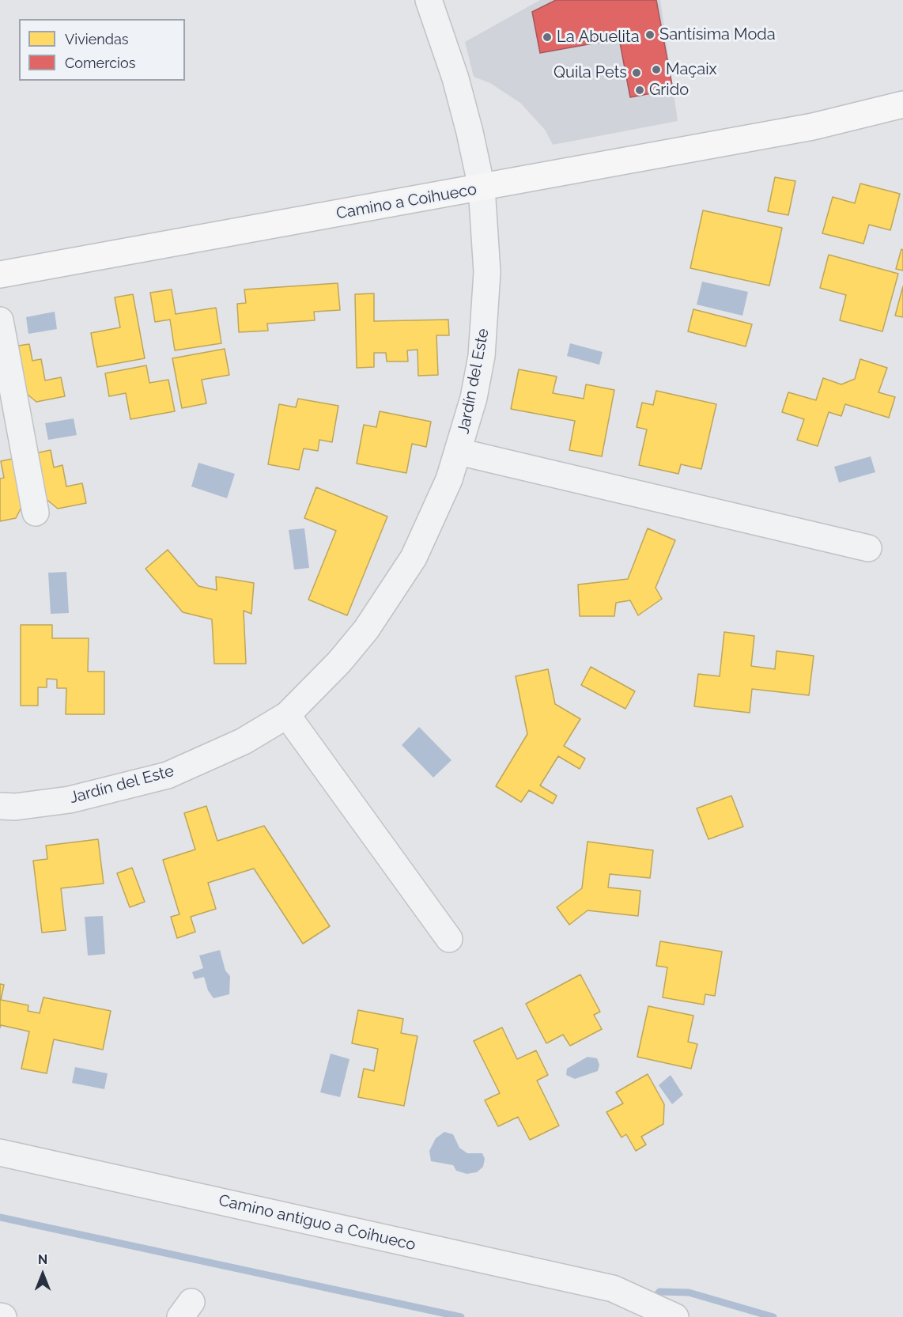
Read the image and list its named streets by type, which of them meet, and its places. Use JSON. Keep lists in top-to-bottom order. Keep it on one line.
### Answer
{"streets":{"main road":["Camino a Coihueco"],"street":["Jardín del Este","Camino antiguo a Coihueco"]},"crossings":[["Camino a Coihueco","Jardín del Este"]],"places":["Santísima Moda","La Abuelita","Maçaix","Quila Pets","Grido"],"legend":["Viviendas","Comercios"],"north":"top"}
